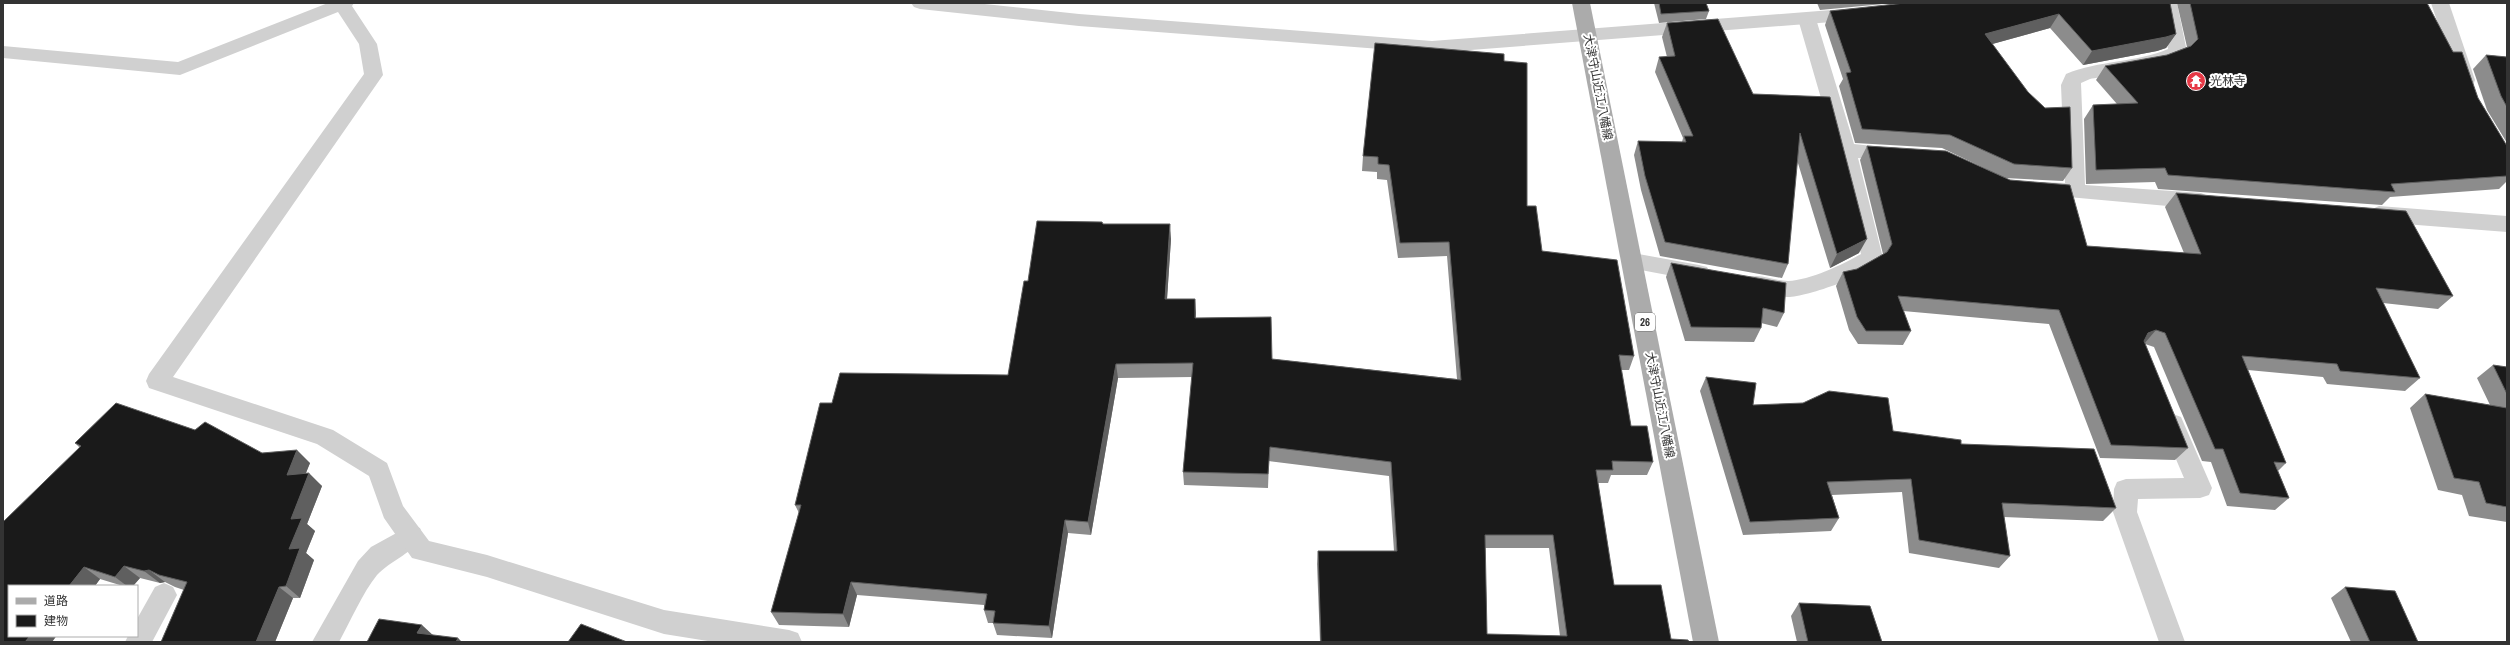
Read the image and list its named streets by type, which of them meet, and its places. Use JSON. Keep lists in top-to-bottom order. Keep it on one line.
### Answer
{"streets":{"main road":["大津守山近江八幡線","26"]},"places":{"temple":["光林寺"]},"legend":["道路","建物"]}
